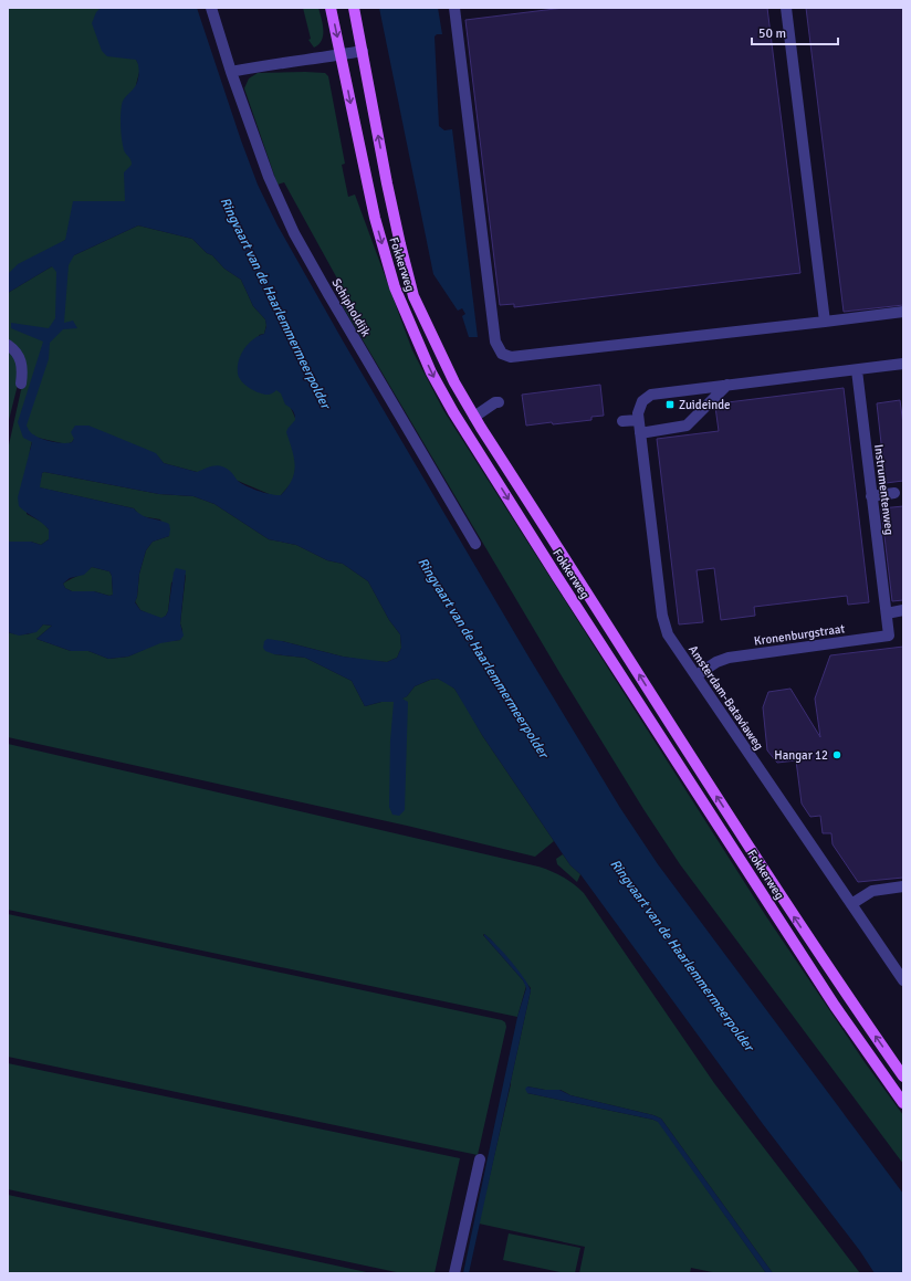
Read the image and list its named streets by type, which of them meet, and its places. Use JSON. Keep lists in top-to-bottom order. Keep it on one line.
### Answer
{"streets":{"main road":["Fokkerweg"],"street":["Schipholdijk","Instrumentenweg","Kronenburgstraat","Amsterdam-Bataviaweg"]},"crossings":[["Instrumentenweg","Kronenburgstraat"],["Kronenburgstraat","Amsterdam-Bataviaweg"]],"water":["Ringvaart van de Haarlemmermeerpolder"],"places":{"transit":["Zuideinde"],"other":["Hangar 12"]},"scale_bar":"50 m"}
